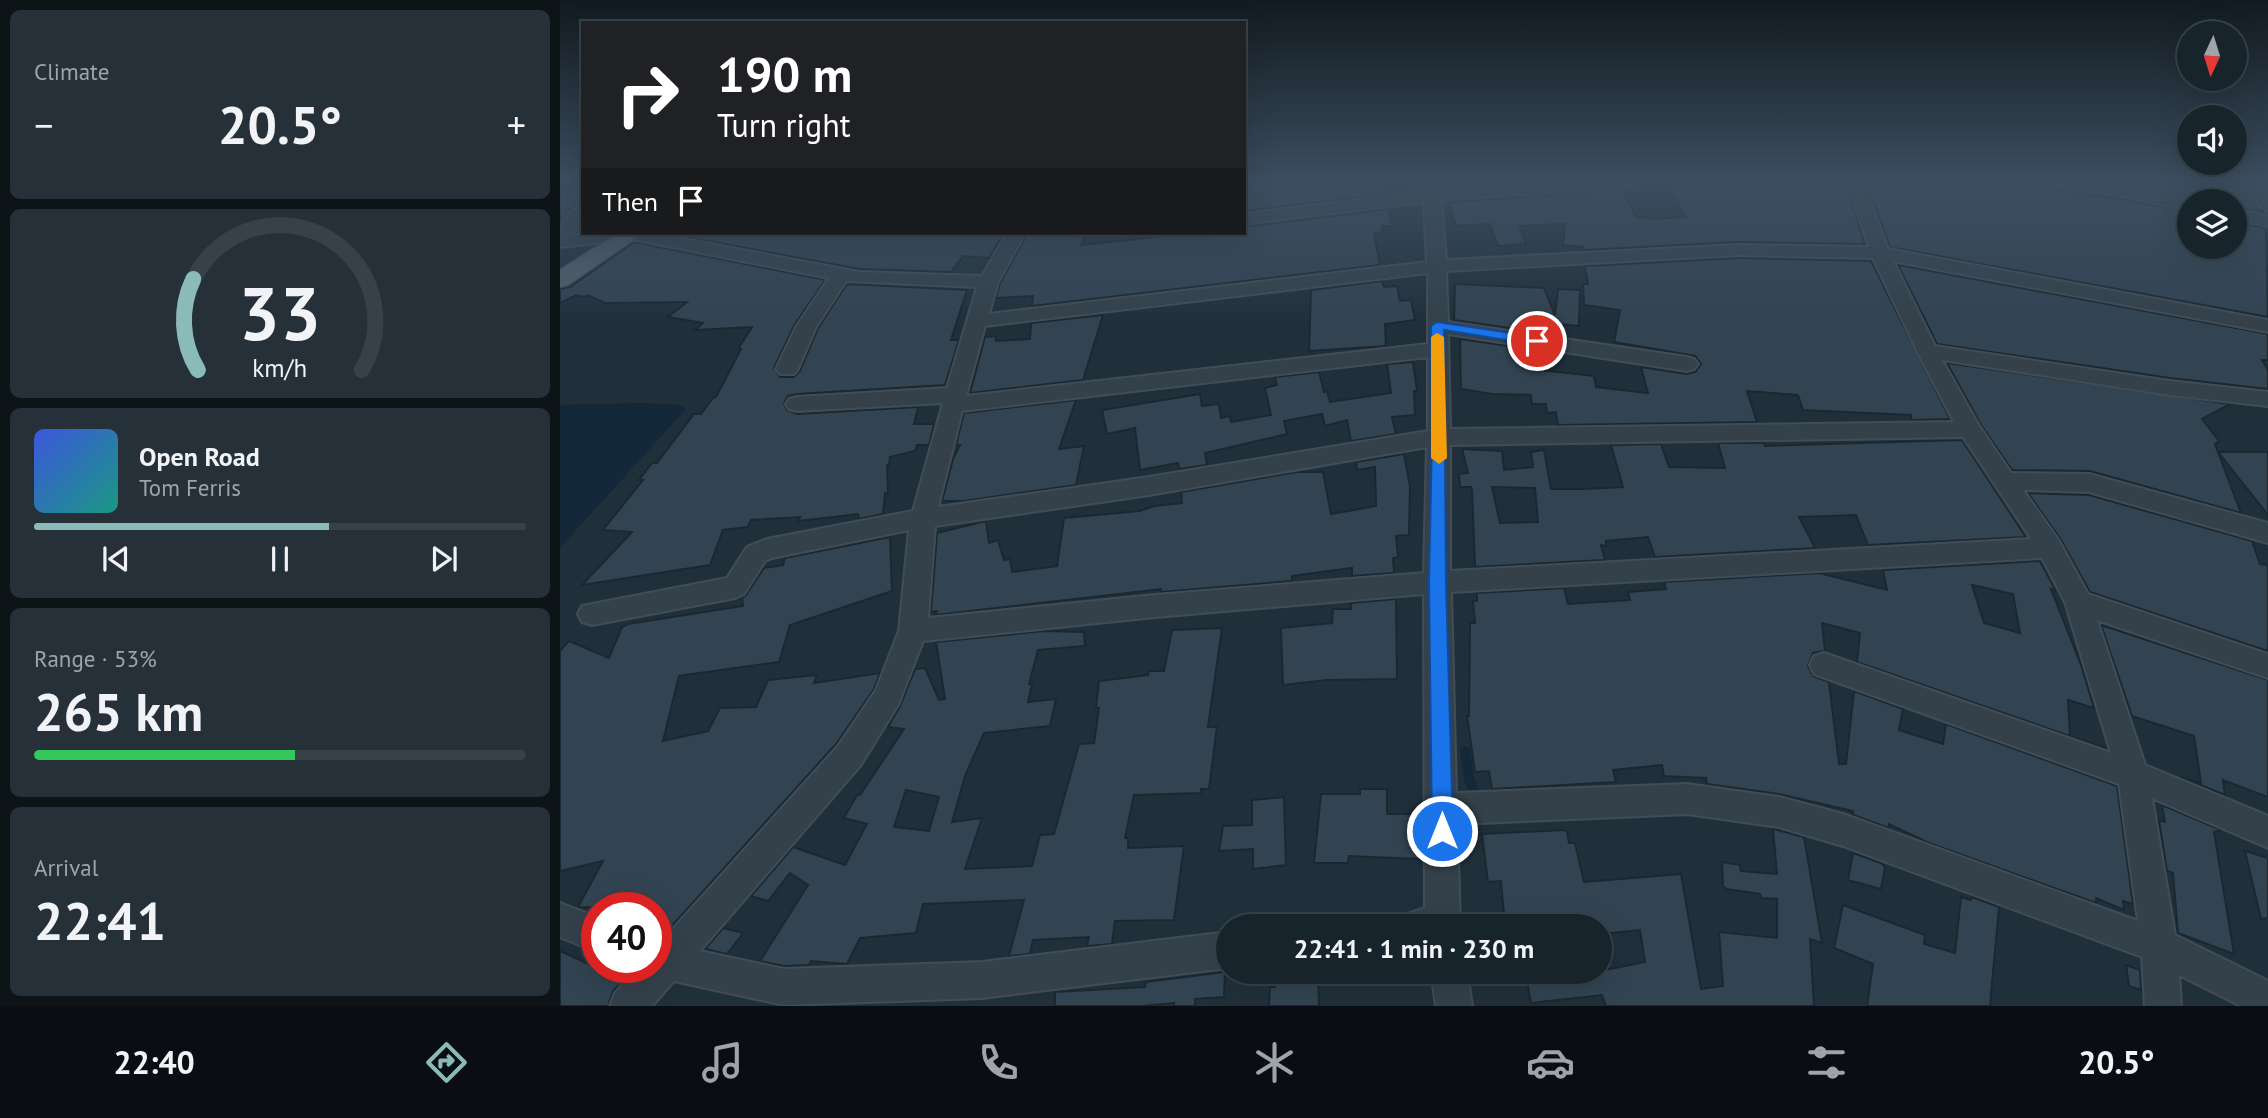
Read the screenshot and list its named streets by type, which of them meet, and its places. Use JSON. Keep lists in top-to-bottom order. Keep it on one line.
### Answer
{"north":"bottom","page":{"tile":["Climate",["Range · 53%","265 km"],["Arrival","22:41"]],"turn":["190 m","Turn right"],"heat":["−","20.5°","+"],"then":"Then","song":["Open Road","Tom Ferris"],"limit":"40","trip":"22:41 · 1 min · 230 m","tabs":["22:40","20.5°"],"gauge":["33","km/h"]}}
